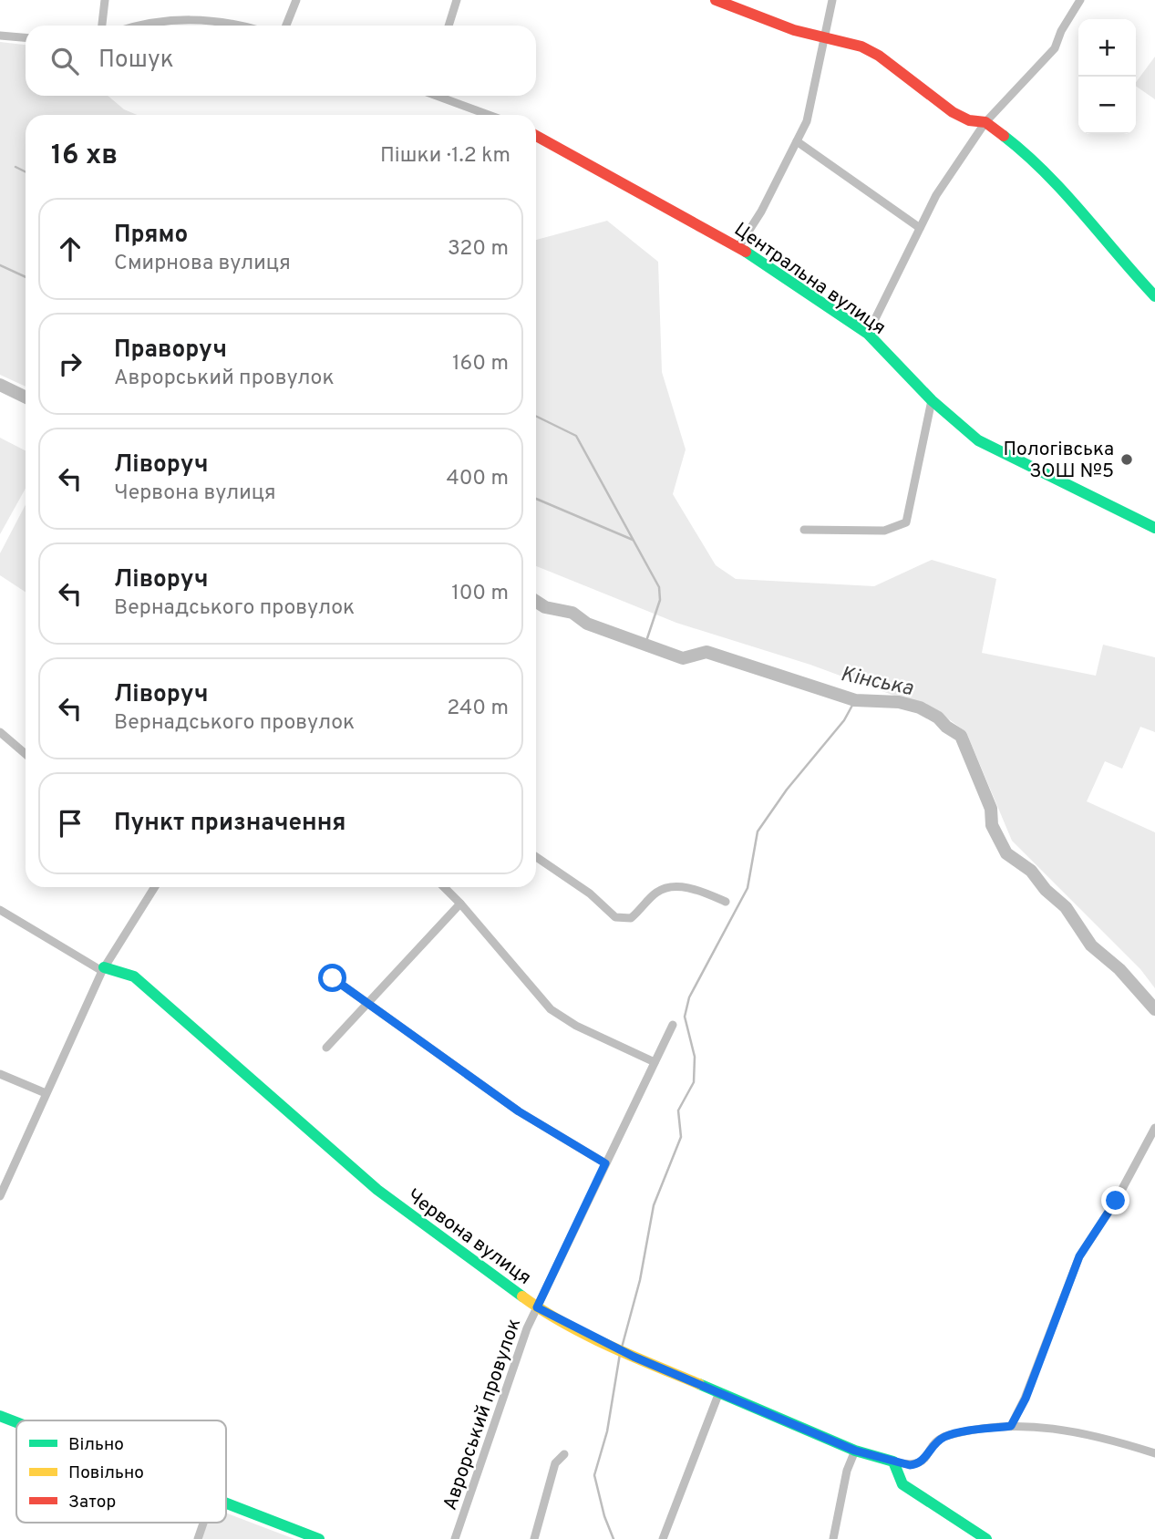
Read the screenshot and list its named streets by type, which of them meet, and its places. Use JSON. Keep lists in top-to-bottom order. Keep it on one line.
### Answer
{"streets":{"street":["Центральна вулиця","Червона вулиця","Аврорський провулок"]},"crossings":[["Червона вулиця","Аврорський провулок"]],"water":["Кінська"],"places":["Пологівська ЗОШ №5"],"legend":["Вільно","Повільно","Затор"],"page":{"map_buttons":["+","−"],"search":"Пошук","heading":["16 хв","Пішки · 1.2 km"],"list":[["Прямо","Смирнова вулиця","320 m"],["Праворуч","Аврорський провулок","160 m"],["Ліворуч","Червона вулиця","400 m"],["Ліворуч","Вернадського провулок","100 m"],["Ліворуч","Вернадського провулок","240 m"],"Пункт призначення"]}}
